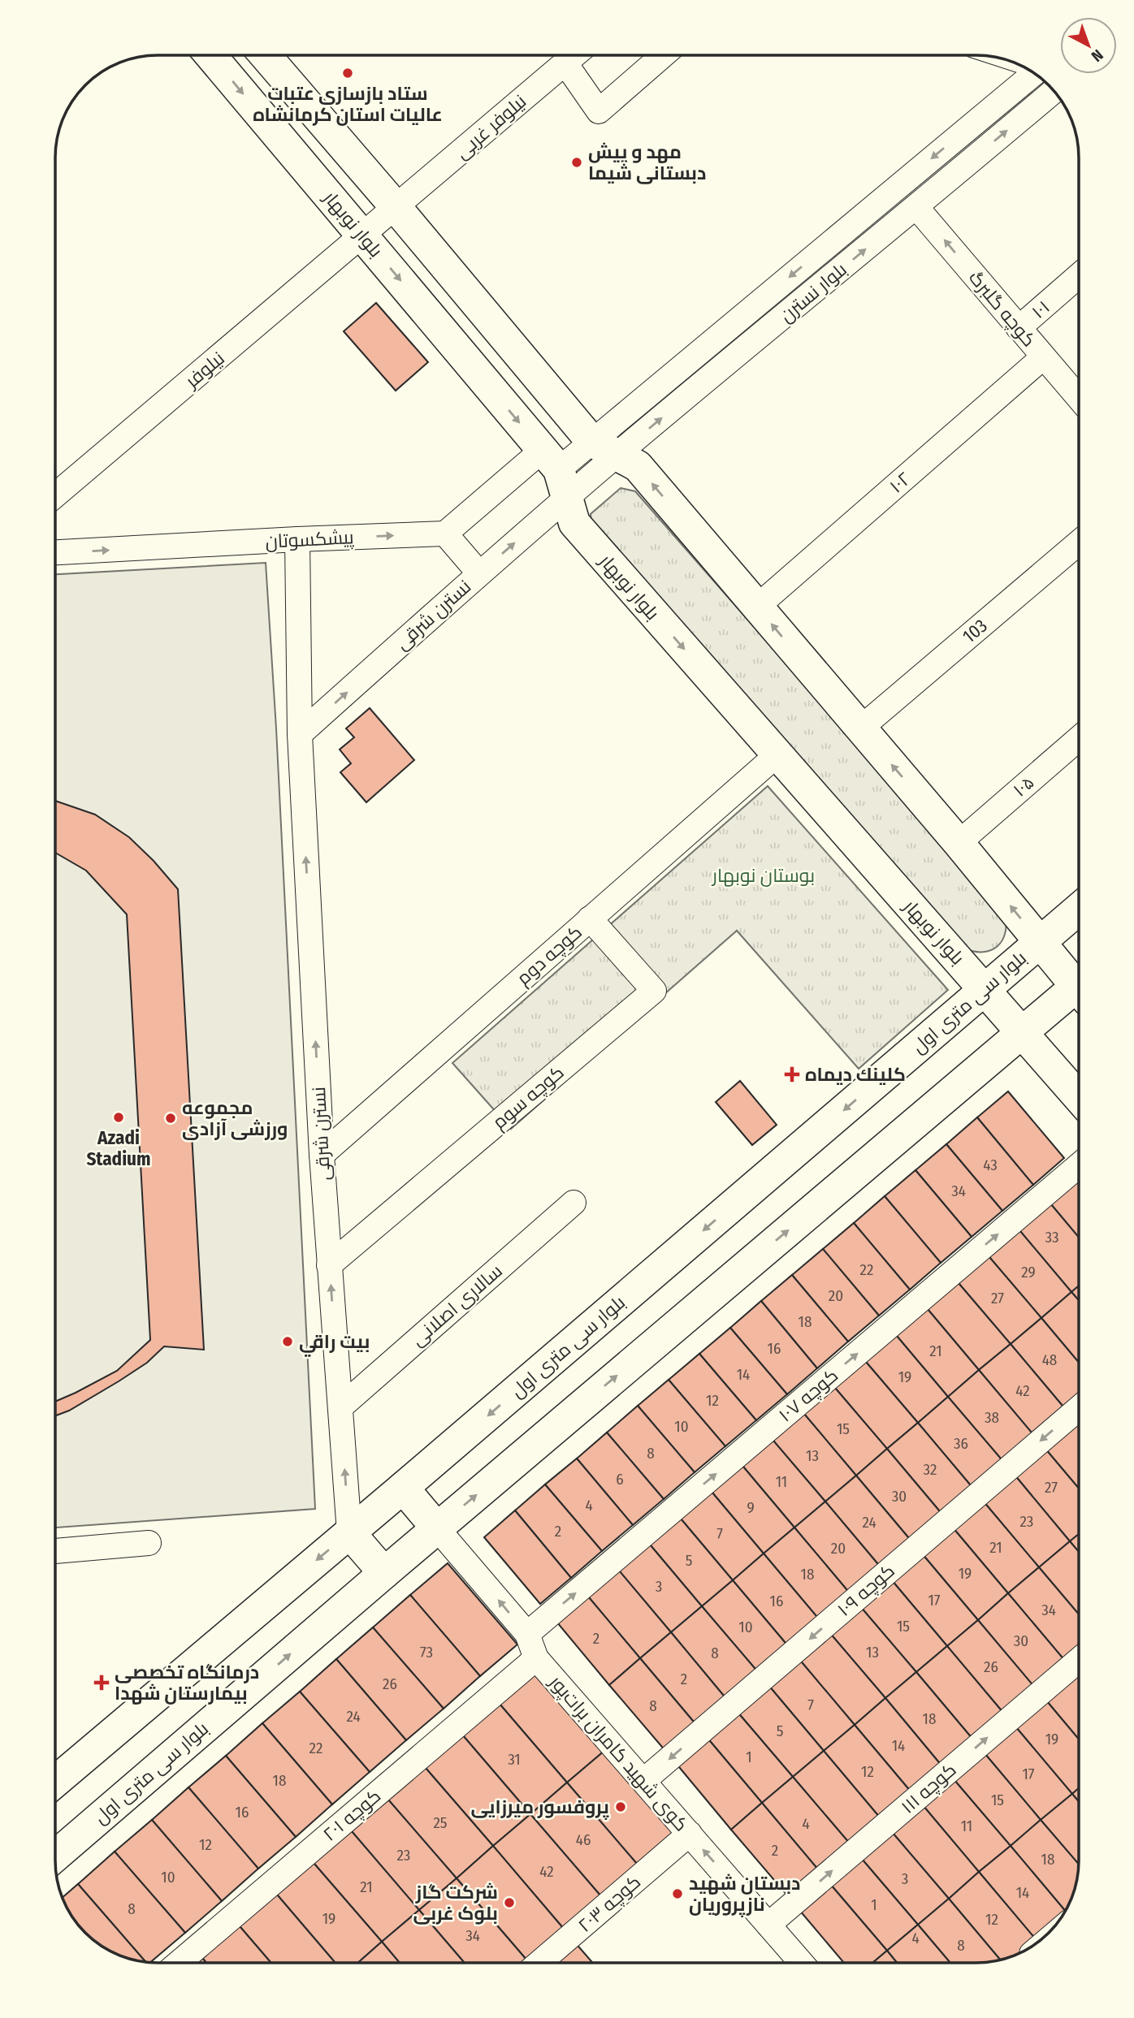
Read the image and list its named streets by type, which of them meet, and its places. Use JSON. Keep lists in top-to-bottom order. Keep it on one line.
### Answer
{"streets":{"main road":["بلوار نوبهار","بلوار سی متری اول"],"street":["نیلوفر غربی","بلوار نسترن","کوچه گلبرگ","۱۰۱","نیلوفر","۱۰۲","پیشکسوتان","نسترن شرقی","103","۱۰۵","کوچه دوم","کوچه سوم","سالاری اصلانی","کوچه ۱۰۷","کوچه ۱۰۹","کوی شهید کامران برات‌پور","کوچه ۱۱۱","کوچه ۲۰۱","کوچه ۲۰۳"]},"crossings":[["نیلوفر غربی","بلوار نوبهار"],["نیلوفر غربی","نیلوفر"],["بلوار نوبهار","بلوار نسترن"],["بلوار نوبهار","نیلوفر"],["بلوار نوبهار","نسترن شرقی"],["بلوار نوبهار","کوچه دوم"],["بلوار نوبهار","بلوار سی متری اول"],["بلوار نسترن","کوچه گلبرگ"],["بلوار نسترن","نسترن شرقی"],["کوچه گلبرگ","۱۰۱"],["کوچه گلبرگ","۱۰۲"],["پیشکسوتان","نسترن شرقی"],["نسترن شرقی","کوچه دوم"],["نسترن شرقی","بلوار سی متری اول"],["نسترن شرقی","کوچه سوم"],["نسترن شرقی","سالاری اصلانی"],["کوچه دوم","کوچه سوم"],["بلوار سی متری اول","کوی شهید کامران برات‌پور"],["کوچه ۱۰۷","کوی شهید کامران برات‌پور"],["کوچه ۱۰۹","کوی شهید کامران برات‌پور"],["کوی شهید کامران برات‌پور","کوچه ۱۱۱"],["کوی شهید کامران برات‌پور","کوچه ۲۰۱"],["کوی شهید کامران برات‌پور","کوچه ۲۰۳"]],"one_way":["کوچه گلبرگ","پیشکسوتان","نسترن شرقی","کوچه ۱۰۷","کوچه ۱۰۹","کوی شهید کامران برات‌پور","کوچه ۱۱۱"],"parks":["بوستان نوبهار"],"places":{"other":["ستاد بازسازی عتبات عالیات استان کرمانشاه","مهد و پیش دبستانی شیما","Azadi Stadium","مجموعه ورزشی آزادی","بيت راقي","پروفسور میرزایی","دبستان شهید نازپروریان","شرکت گاز بلوک غربی"],"health":["كلينك ديماه","درمانگاه تخصصی بیمارستان شهدا"]},"house_numbers":["43","34","33","22","29","20","27","18","16","21","48","14","19","42","12","38","10","15","36","8","13","32","6","11","27","30","4","9","23","24","2","7","21","20","5","19","18","3","17","16","34","15","10","2","30","73","13","8","26","2","26","7","8","24","18","5","19","14","22","1","31","12","17","18","15","16","25","4","11","46","12","2","23","18","42","10","3","21","14","1","8","19","12","34","4","8"],"north":"bottom right"}
